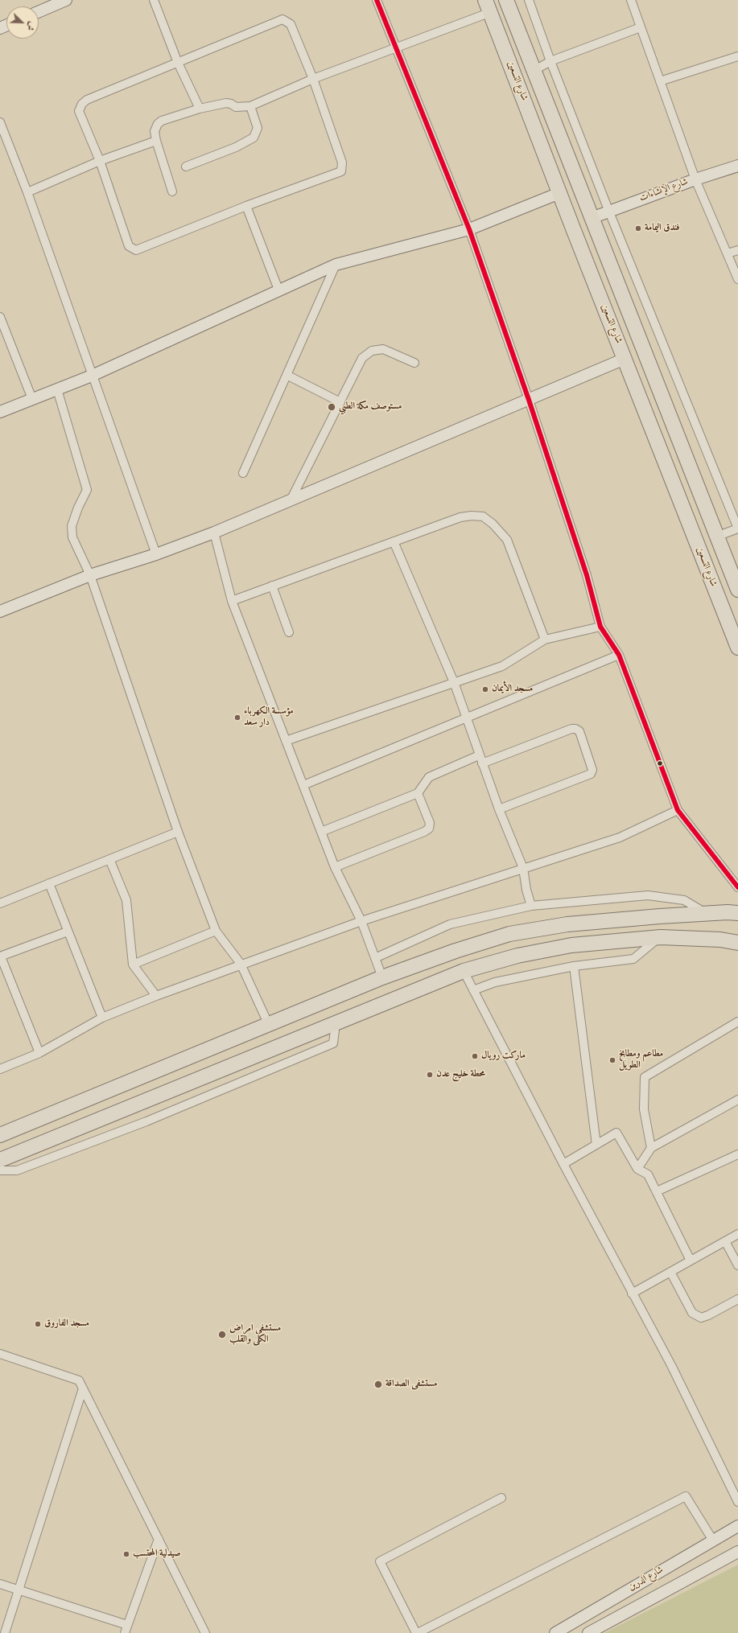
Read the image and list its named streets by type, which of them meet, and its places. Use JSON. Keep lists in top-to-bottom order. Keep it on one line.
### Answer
{"streets":{"highway":["شارع التسعين"],"street":["شارع الإنشاءات","شارع الدرين"]},"crossings":[["شارع التسعين","شارع الإنشاءات"]],"places":["فندق اليمامة","مستوصف مكة الطبي","مسجد الأيمان","مؤسسة الكهرباء دار سعد","ماركت رويال","مطاعم ومطابخ الطويل","محطة خليج عدن","مسجد الفاروق","مستشفى امراض الكلى والقلب","مستشفى الصداقة","صيدلية المحتسب"],"north":"bottom right"}
